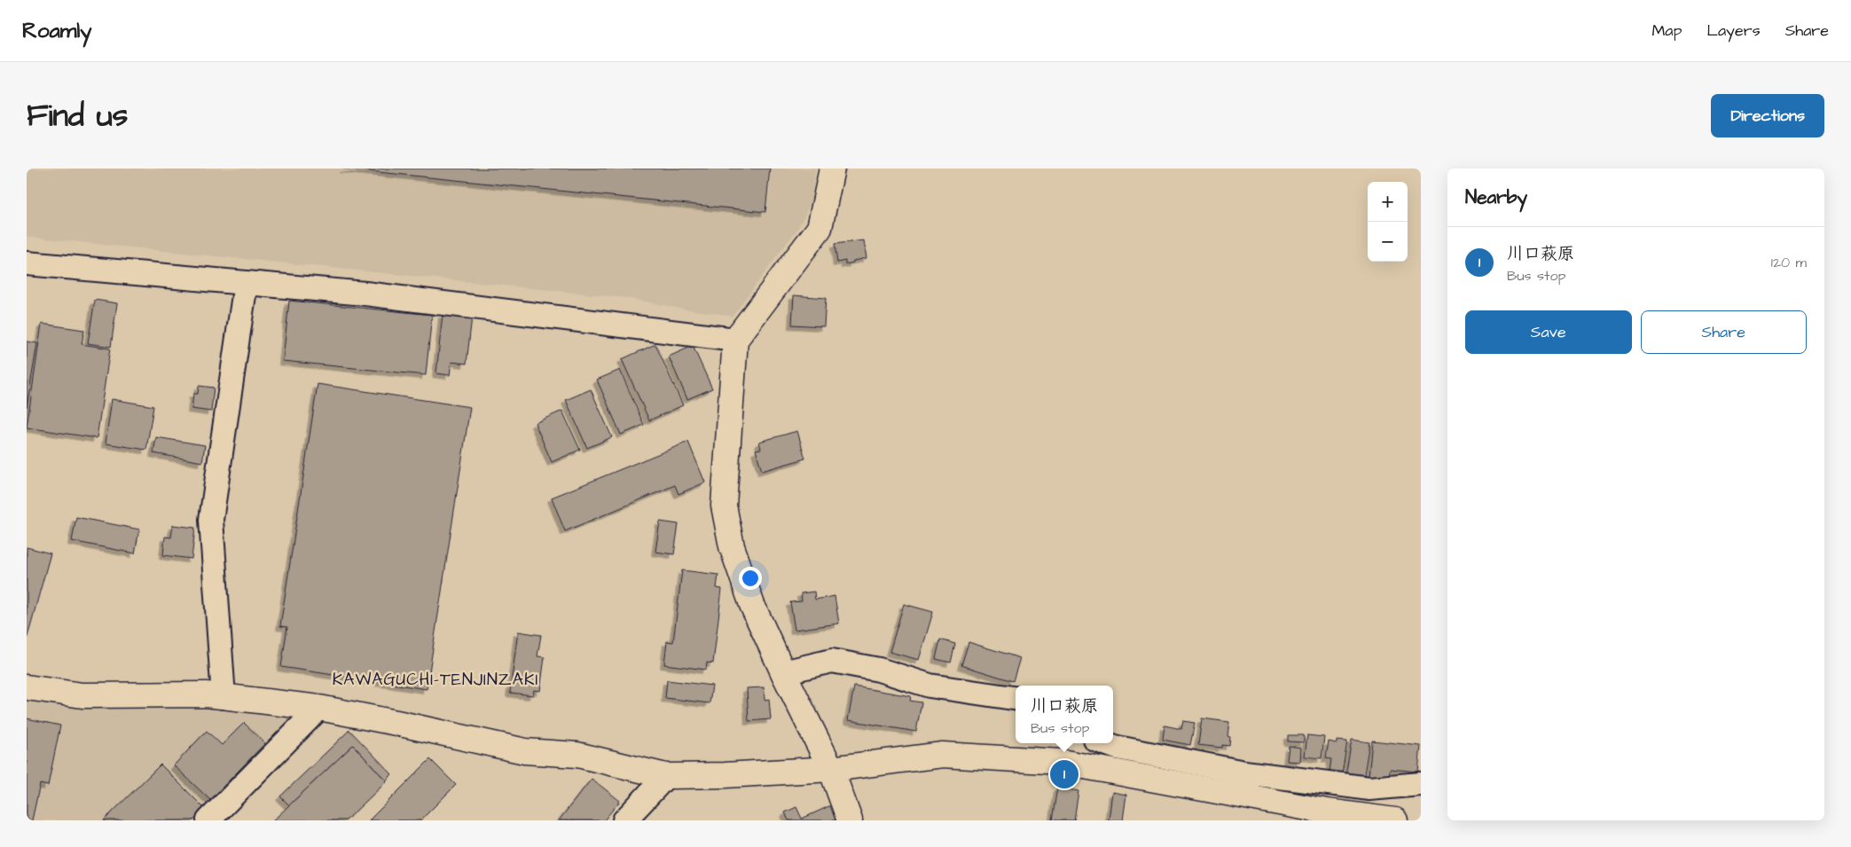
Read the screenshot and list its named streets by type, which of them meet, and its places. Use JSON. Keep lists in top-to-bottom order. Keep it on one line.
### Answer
{"districts":["KAWAGUCHI-TENJINZAKI"],"page":{"header":"Roamly","nav":["Map","Layers","Share"],"title":"Find us","buttons":["Directions",["Save","Share"]],"heading":"Nearby","map_buttons":["+","−"],"list":[{"mark":"1","name":"川口萩原","note":"Bus stop","value":"120 m"}],"popup":["川口萩原","Bus stop"],"pins":"1"}}
